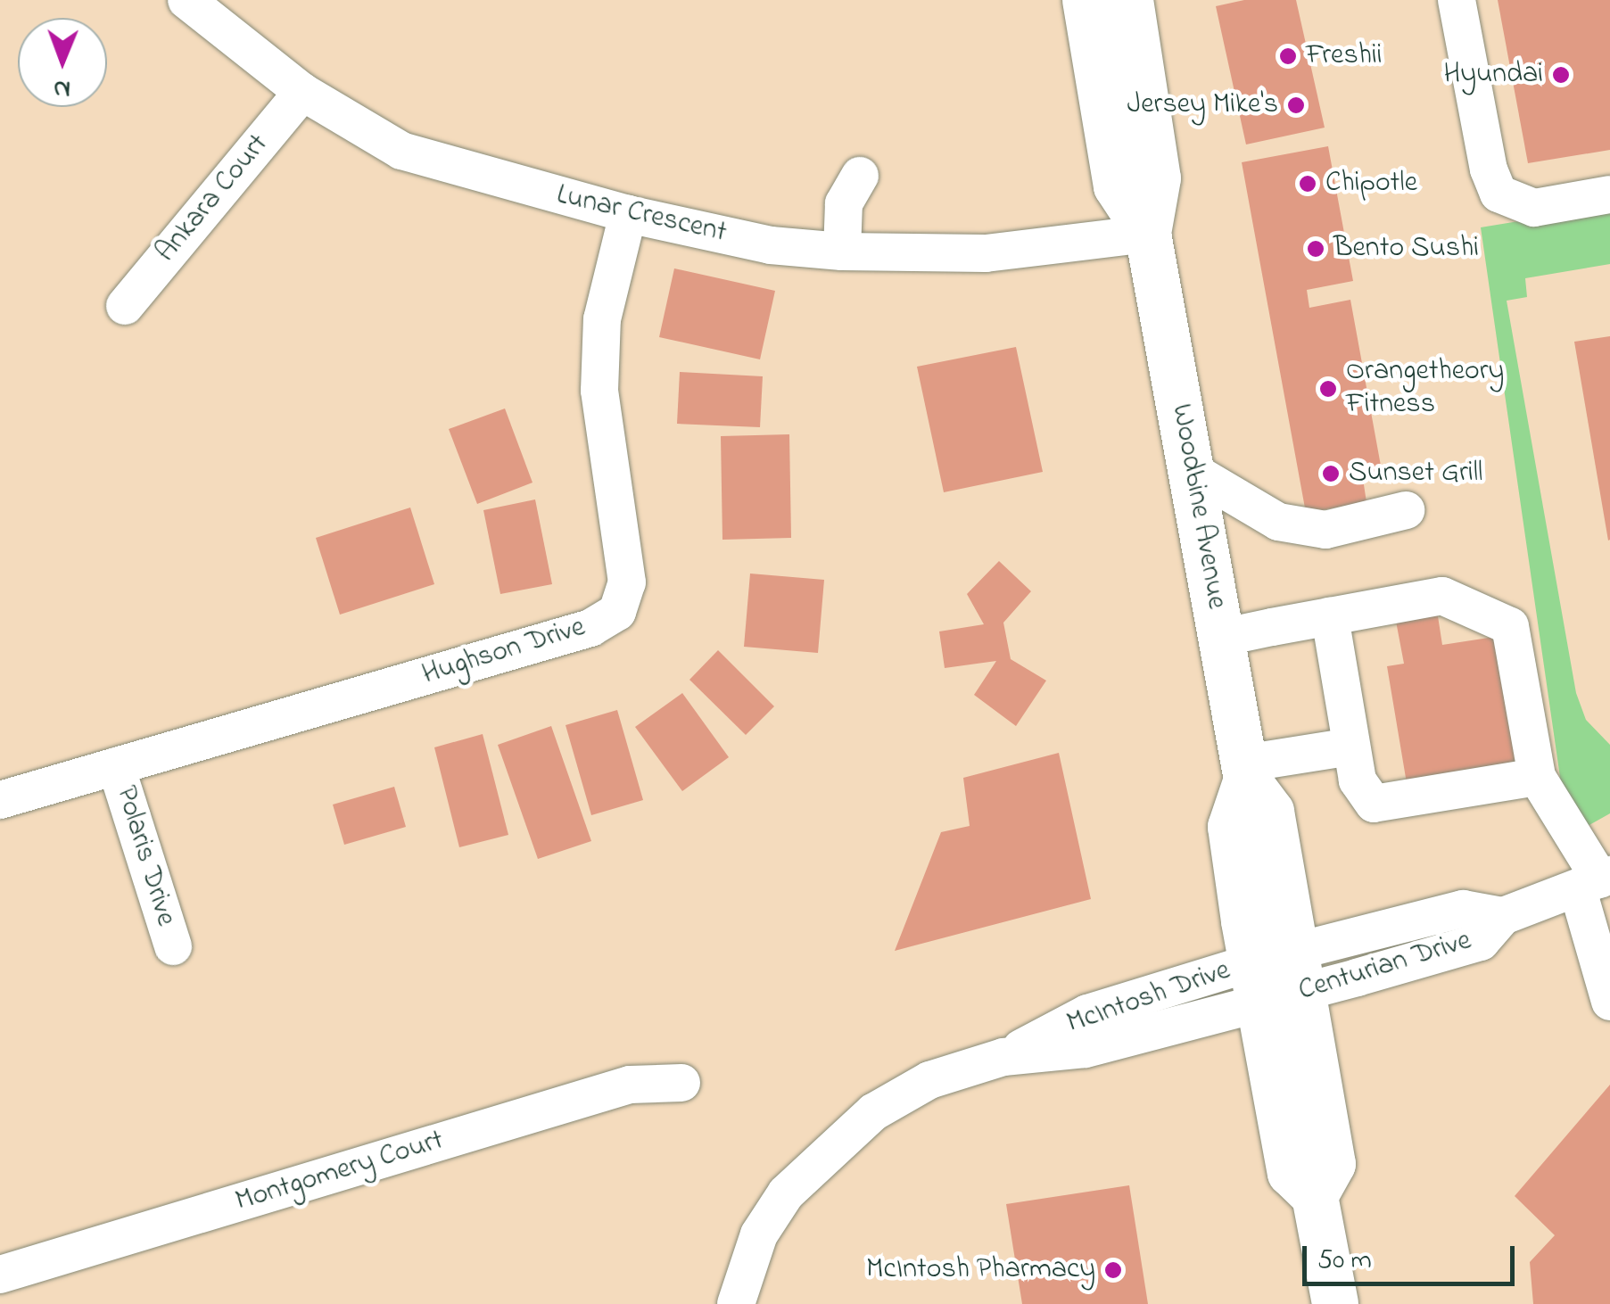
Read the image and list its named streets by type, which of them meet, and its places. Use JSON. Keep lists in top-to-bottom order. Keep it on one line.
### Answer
{"streets":{"main road":["Woodbine Avenue"],"street":["Ankara Court","Lunar Crescent","Hughson Drive","Polaris Drive","Centurian Drive","McIntosh Drive","Montgomery Court"]},"crossings":[["Ankara Court","Lunar Crescent"],["Lunar Crescent","Woodbine Avenue"],["Lunar Crescent","Hughson Drive"],["Woodbine Avenue","Centurian Drive"],["Woodbine Avenue","McIntosh Drive"],["Hughson Drive","Polaris Drive"],["Centurian Drive","McIntosh Drive"]],"places":["Freshii","Hyundai","Jersey Mike's","Chipotle","Bento Sushi","Orangetheory Fitness","Sunset Grill","McIntosh Pharmacy"],"scale_bar":"50 m","north":"bottom"}
